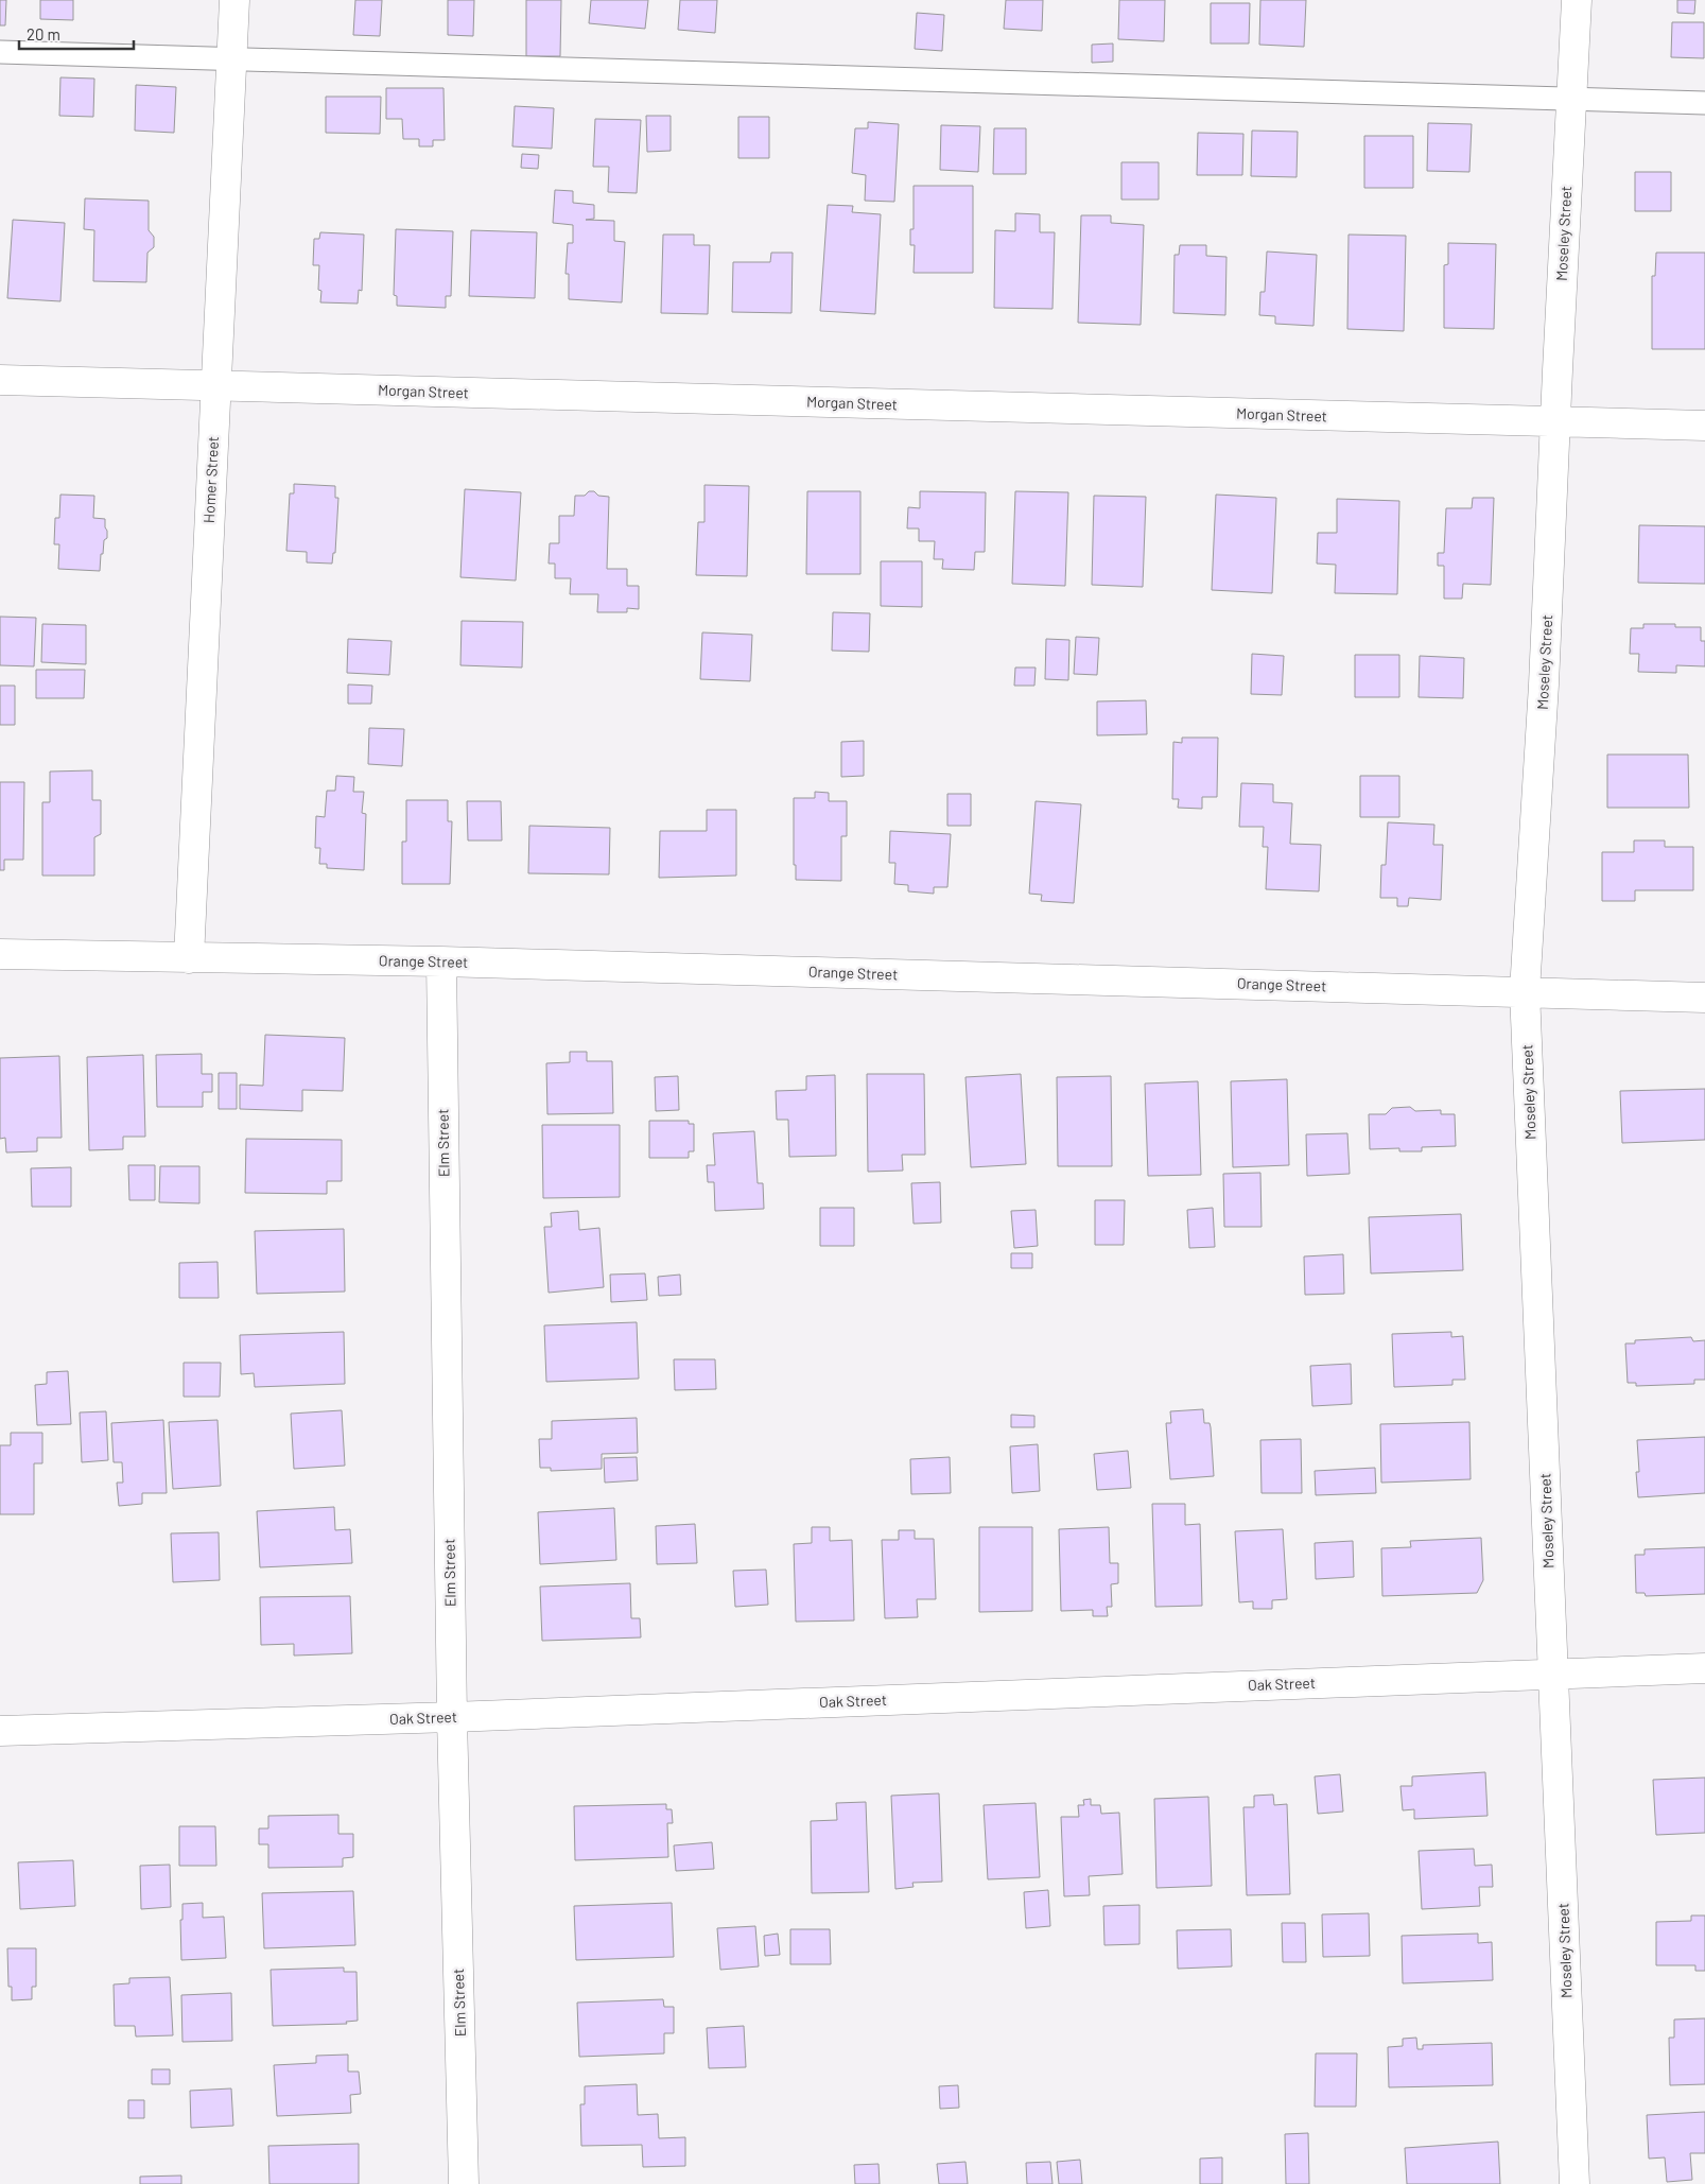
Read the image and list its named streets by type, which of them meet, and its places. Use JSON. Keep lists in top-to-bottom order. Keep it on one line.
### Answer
{"streets":{"street":["Moseley Street","Morgan Street","Homer Street","Orange Street","Elm Street","Oak Street"]},"crossings":[["Moseley Street","Morgan Street"],["Moseley Street","Orange Street"],["Moseley Street","Oak Street"],["Morgan Street","Homer Street"],["Homer Street","Orange Street"],["Orange Street","Elm Street"],["Elm Street","Oak Street"]],"scale_bar":"20 m"}
